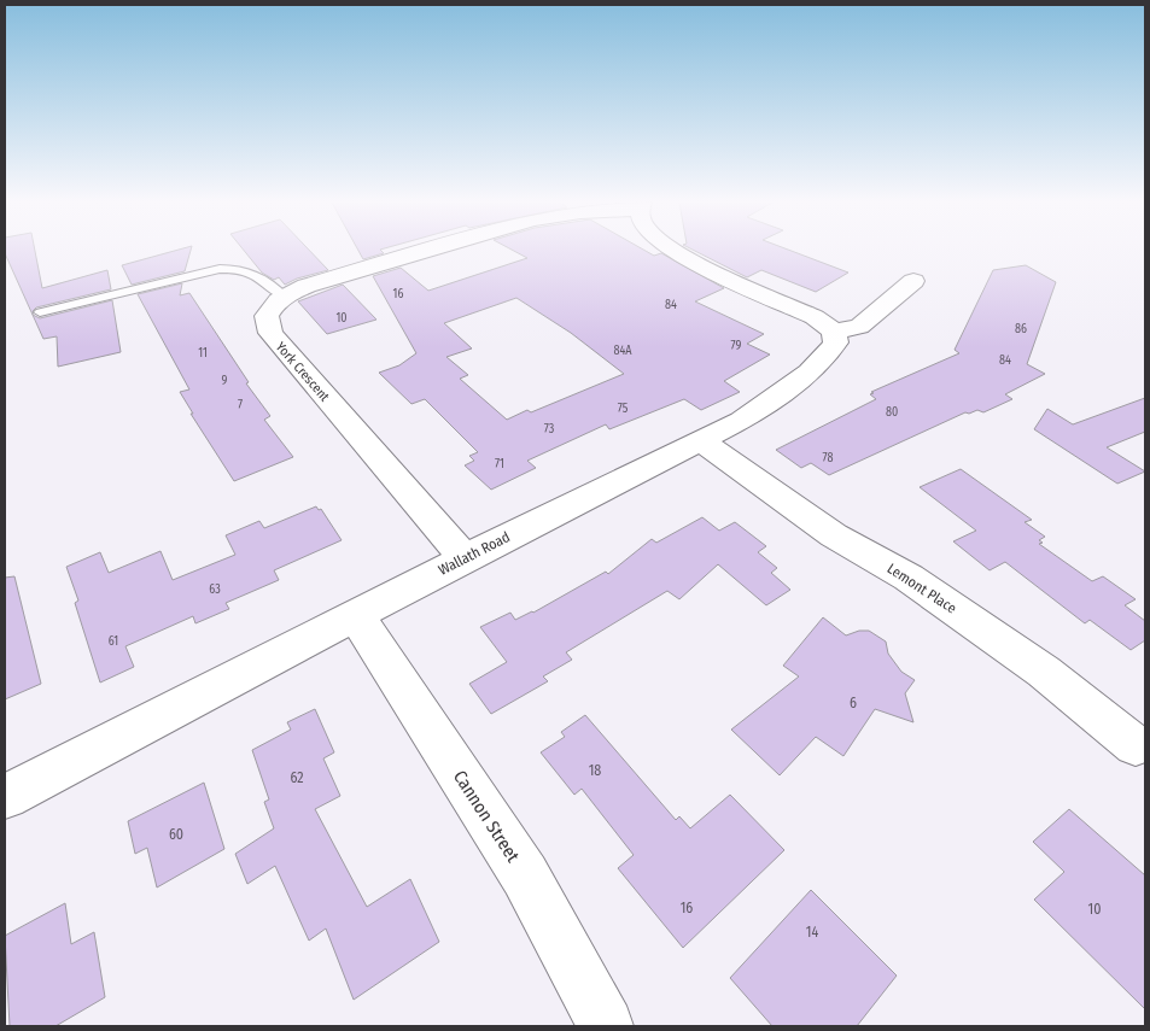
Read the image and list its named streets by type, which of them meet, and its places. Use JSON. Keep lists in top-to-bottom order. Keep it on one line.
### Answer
{"streets":{"street":["York Crescent","Wallath Road","Lemont Place","Cannon Street"]},"crossings":[["York Crescent","Wallath Road"],["Wallath Road","Lemont Place"],["Wallath Road","Cannon Street"]],"house_numbers":["16","84","10","86","79","84A","11","84","9","7","75","80","73","78","71","63","61","6","18","62","60","16","10","14"]}
